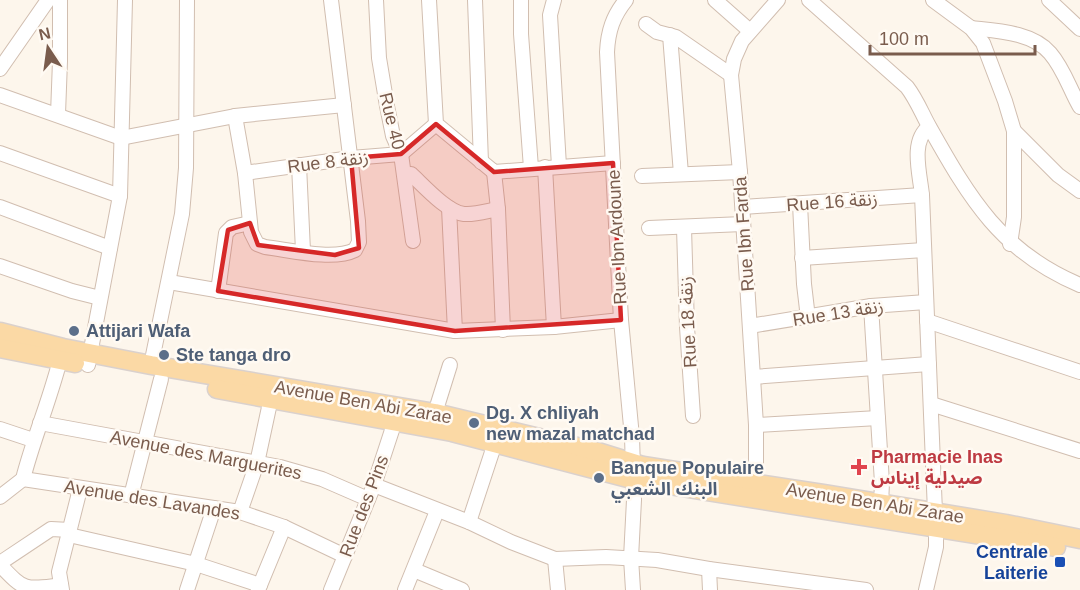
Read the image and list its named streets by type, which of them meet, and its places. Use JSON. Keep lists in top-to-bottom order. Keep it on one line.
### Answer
{"streets":{"main road":["Avenue Ben Abi Zarae"],"street":["Rue 40","Rue 8 زنقة","Rue 16 زنقة","Rue Ibn Farda","Rue Ibn Ardoune","Rue 13 زنقة","Rue 18 زنقة","Avenue des Marguerites","Avenue des Lavandes","Rue des Pins"]},"crossings":[["Rue 40","Rue 8 زنقة"],["Rue 16 زنقة","Rue Ibn Farda"],["Rue Ibn Farda","Rue 13 زنقة"],["Rue Ibn Farda","Avenue Ben Abi Zarae"],["Rue Ibn Ardoune","Avenue Ben Abi Zarae"],["Avenue Ben Abi Zarae","Rue des Pins"],["Avenue des Marguerites","Rue des Pins"],["Avenue des Lavandes","Rue des Pins"]],"places":{"other":["Attijari Wafa","Ste tanga dro","Dg. X chliyah new mazal matchad","Banque Populaire البنك الشعبي"],"health":["Pharmacie Inas صيدلية إيناس"],"transit":["Centrale Laiterie"]},"scale_bar":"100 m","north":"top"}
